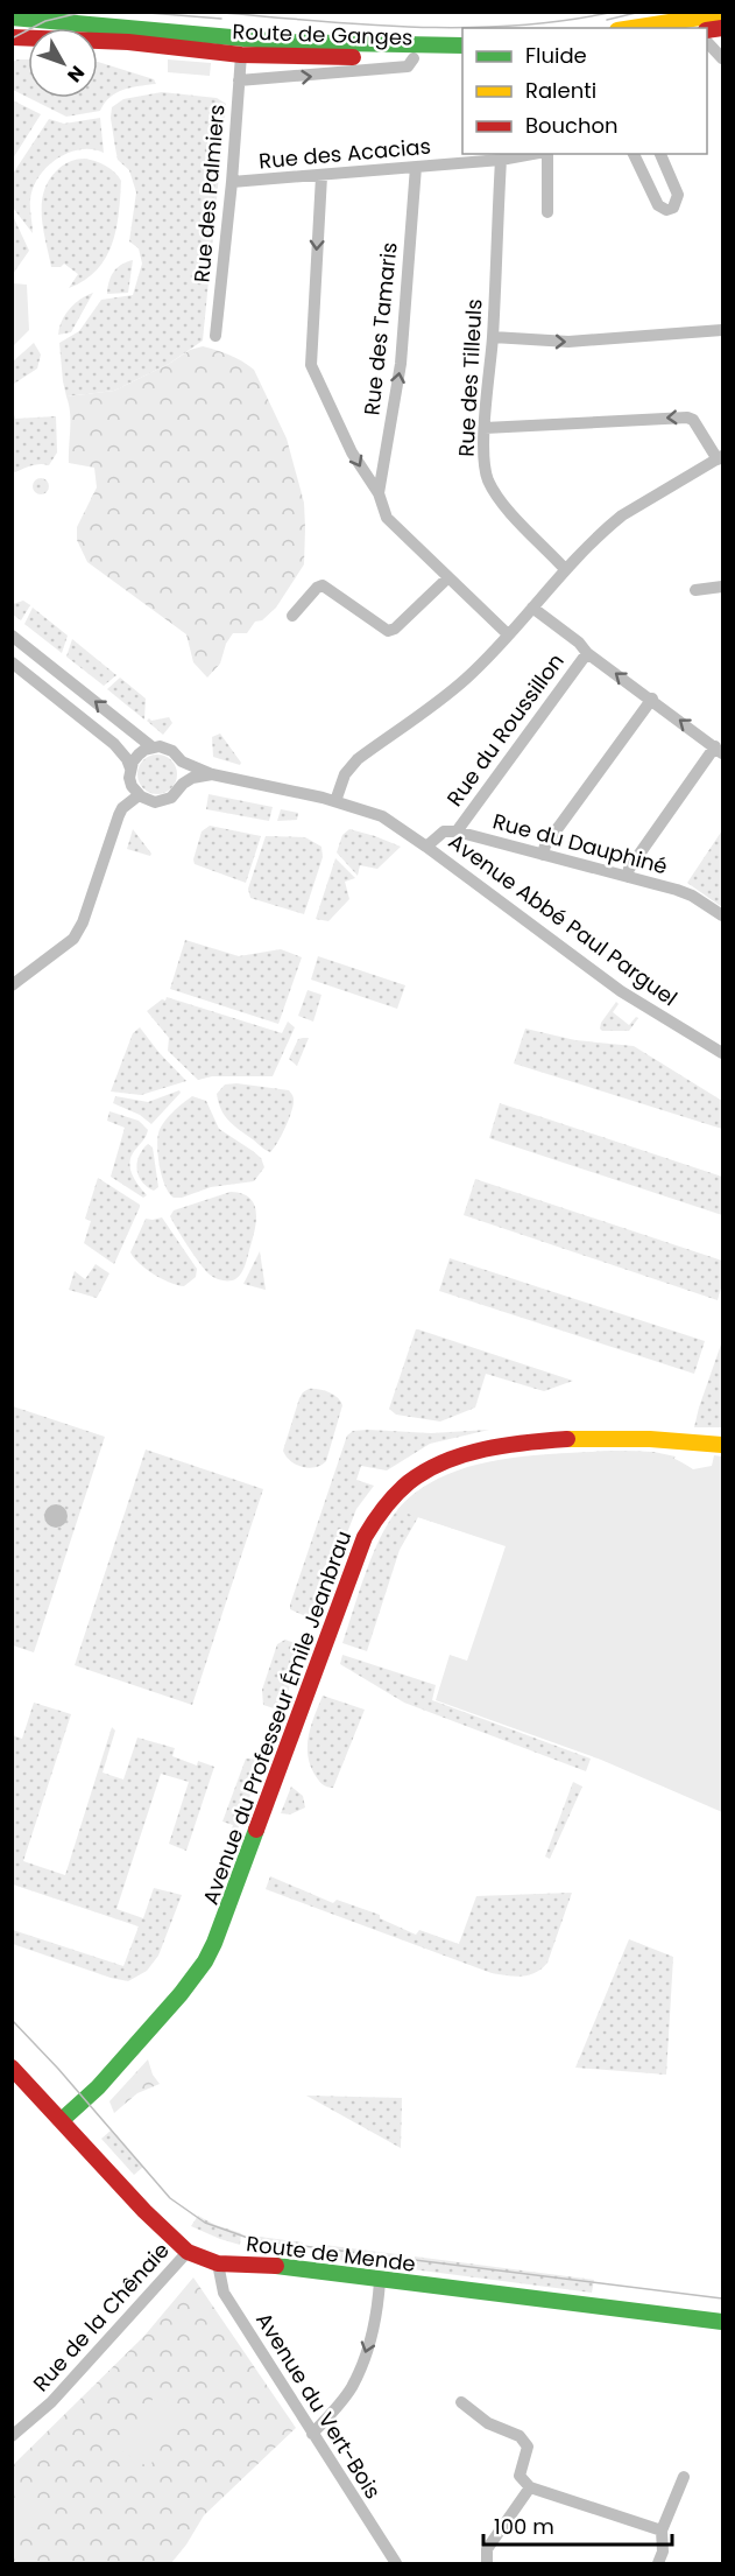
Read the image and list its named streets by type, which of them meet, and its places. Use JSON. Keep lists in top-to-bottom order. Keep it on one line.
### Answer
{"streets":{"main road":["Route de Ganges","Avenue du Professeur Émile Jeanbrau","Route de Mende"],"street":["Rue des Acacias","Rue des Palmiers","Rue des Tamaris","Rue des Tilleuls","Rue du Roussillon","Rue du Dauphiné","Avenue Abbé Paul Parguel","Rue de la Chênaie","Avenue du Vert-Bois"]},"crossings":[["Route de Ganges","Rue des Palmiers"],["Rue des Acacias","Rue des Palmiers"],["Rue des Acacias","Rue des Tamaris"],["Rue des Acacias","Rue des Tilleuls"],["Rue du Roussillon","Rue du Dauphiné"],["Avenue du Professeur Émile Jeanbrau","Route de Mende"],["Route de Mende","Rue de la Chênaie"],["Route de Mende","Avenue du Vert-Bois"]],"legend":["Fluide","Ralenti","Bouchon"],"scale_bar":"100 m","north":"bottom right"}
